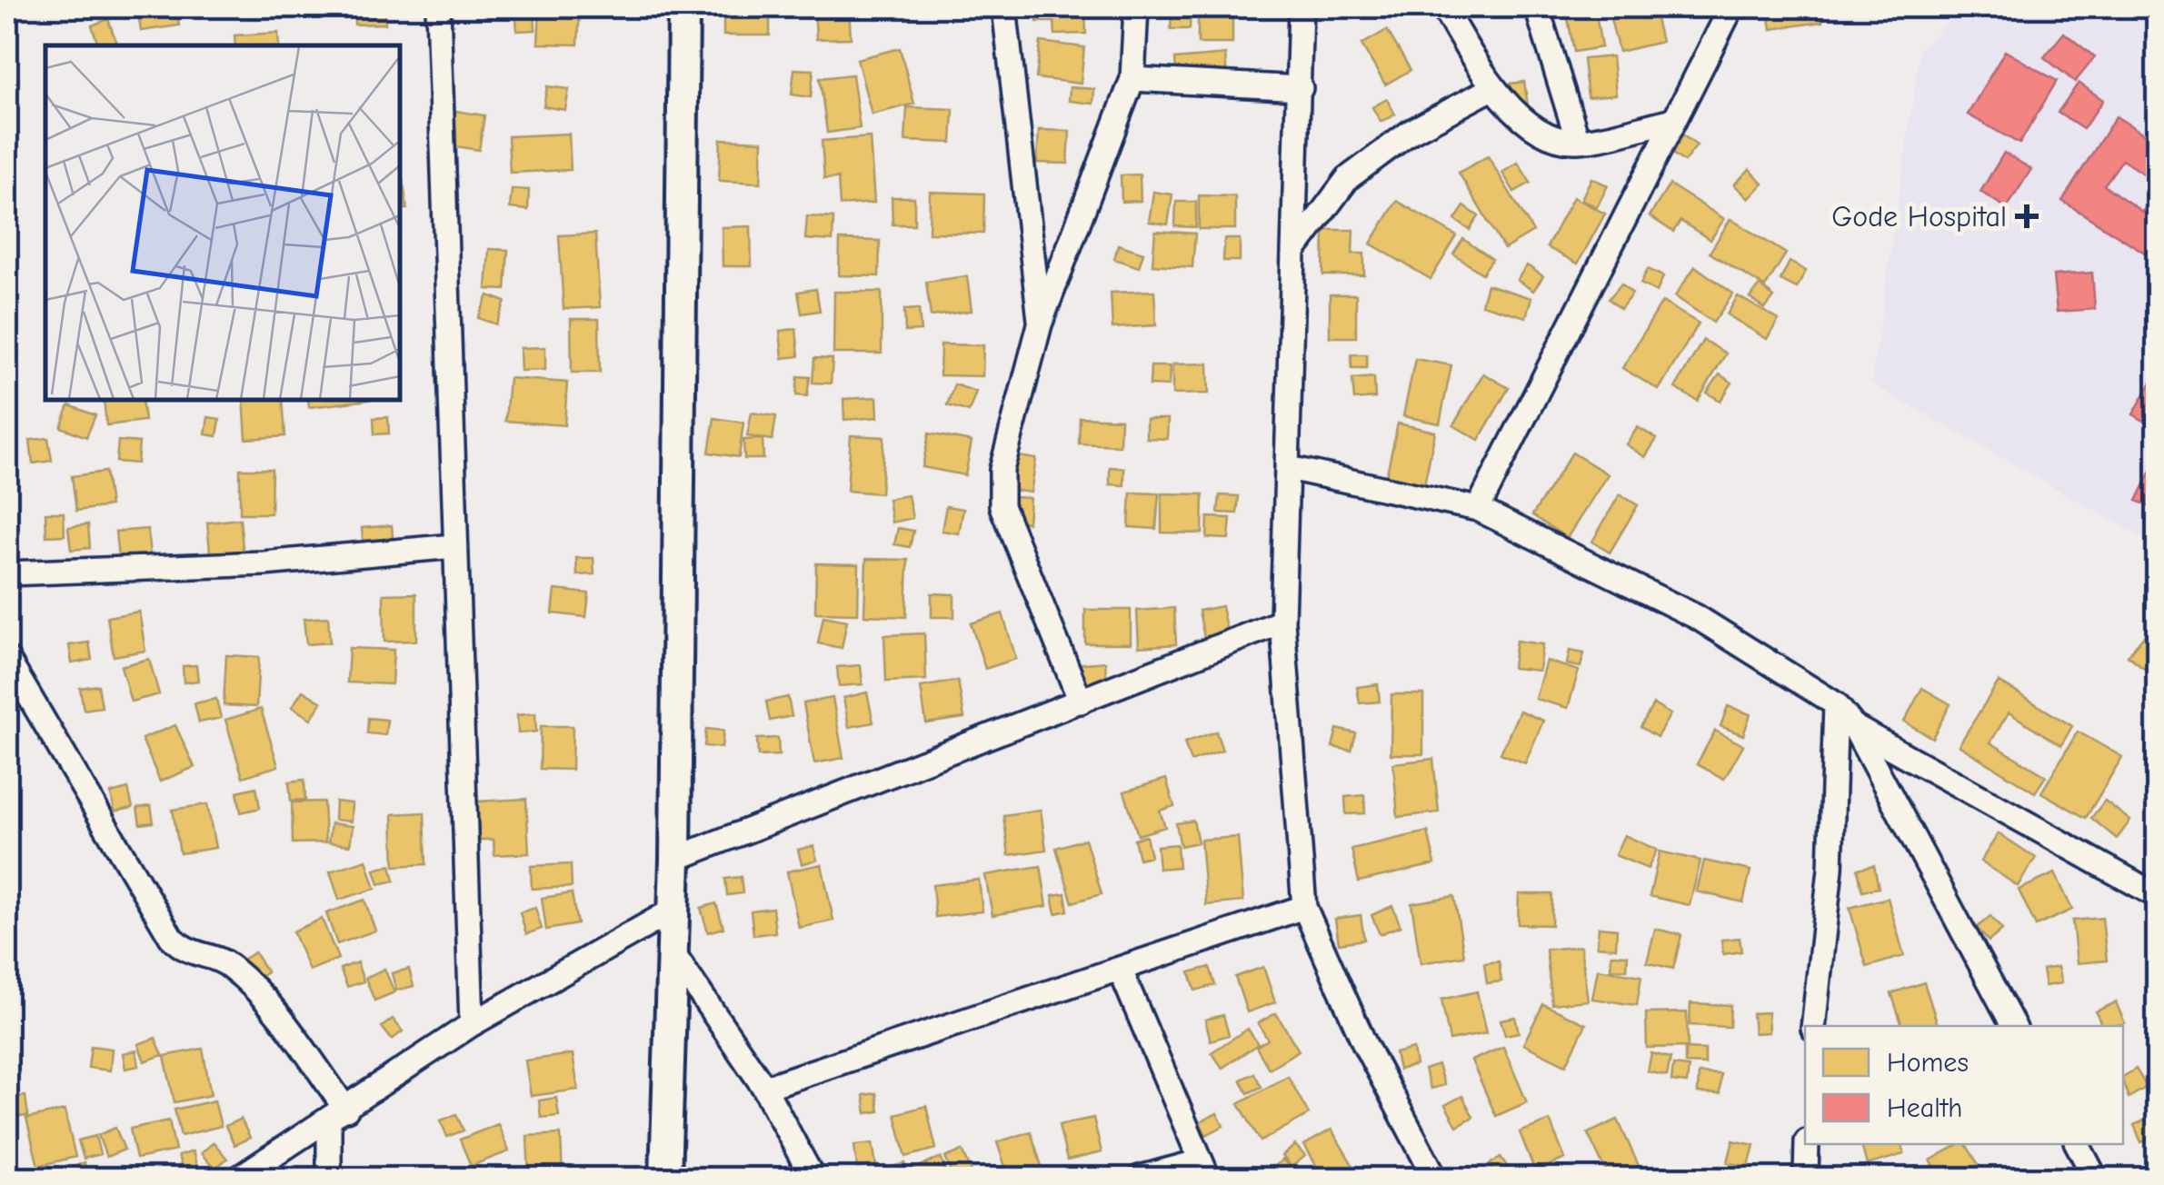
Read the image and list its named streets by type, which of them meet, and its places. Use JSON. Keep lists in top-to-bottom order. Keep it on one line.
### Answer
{"places":{"health":["Gode Hospital"]},"legend":["Homes","Health"]}
